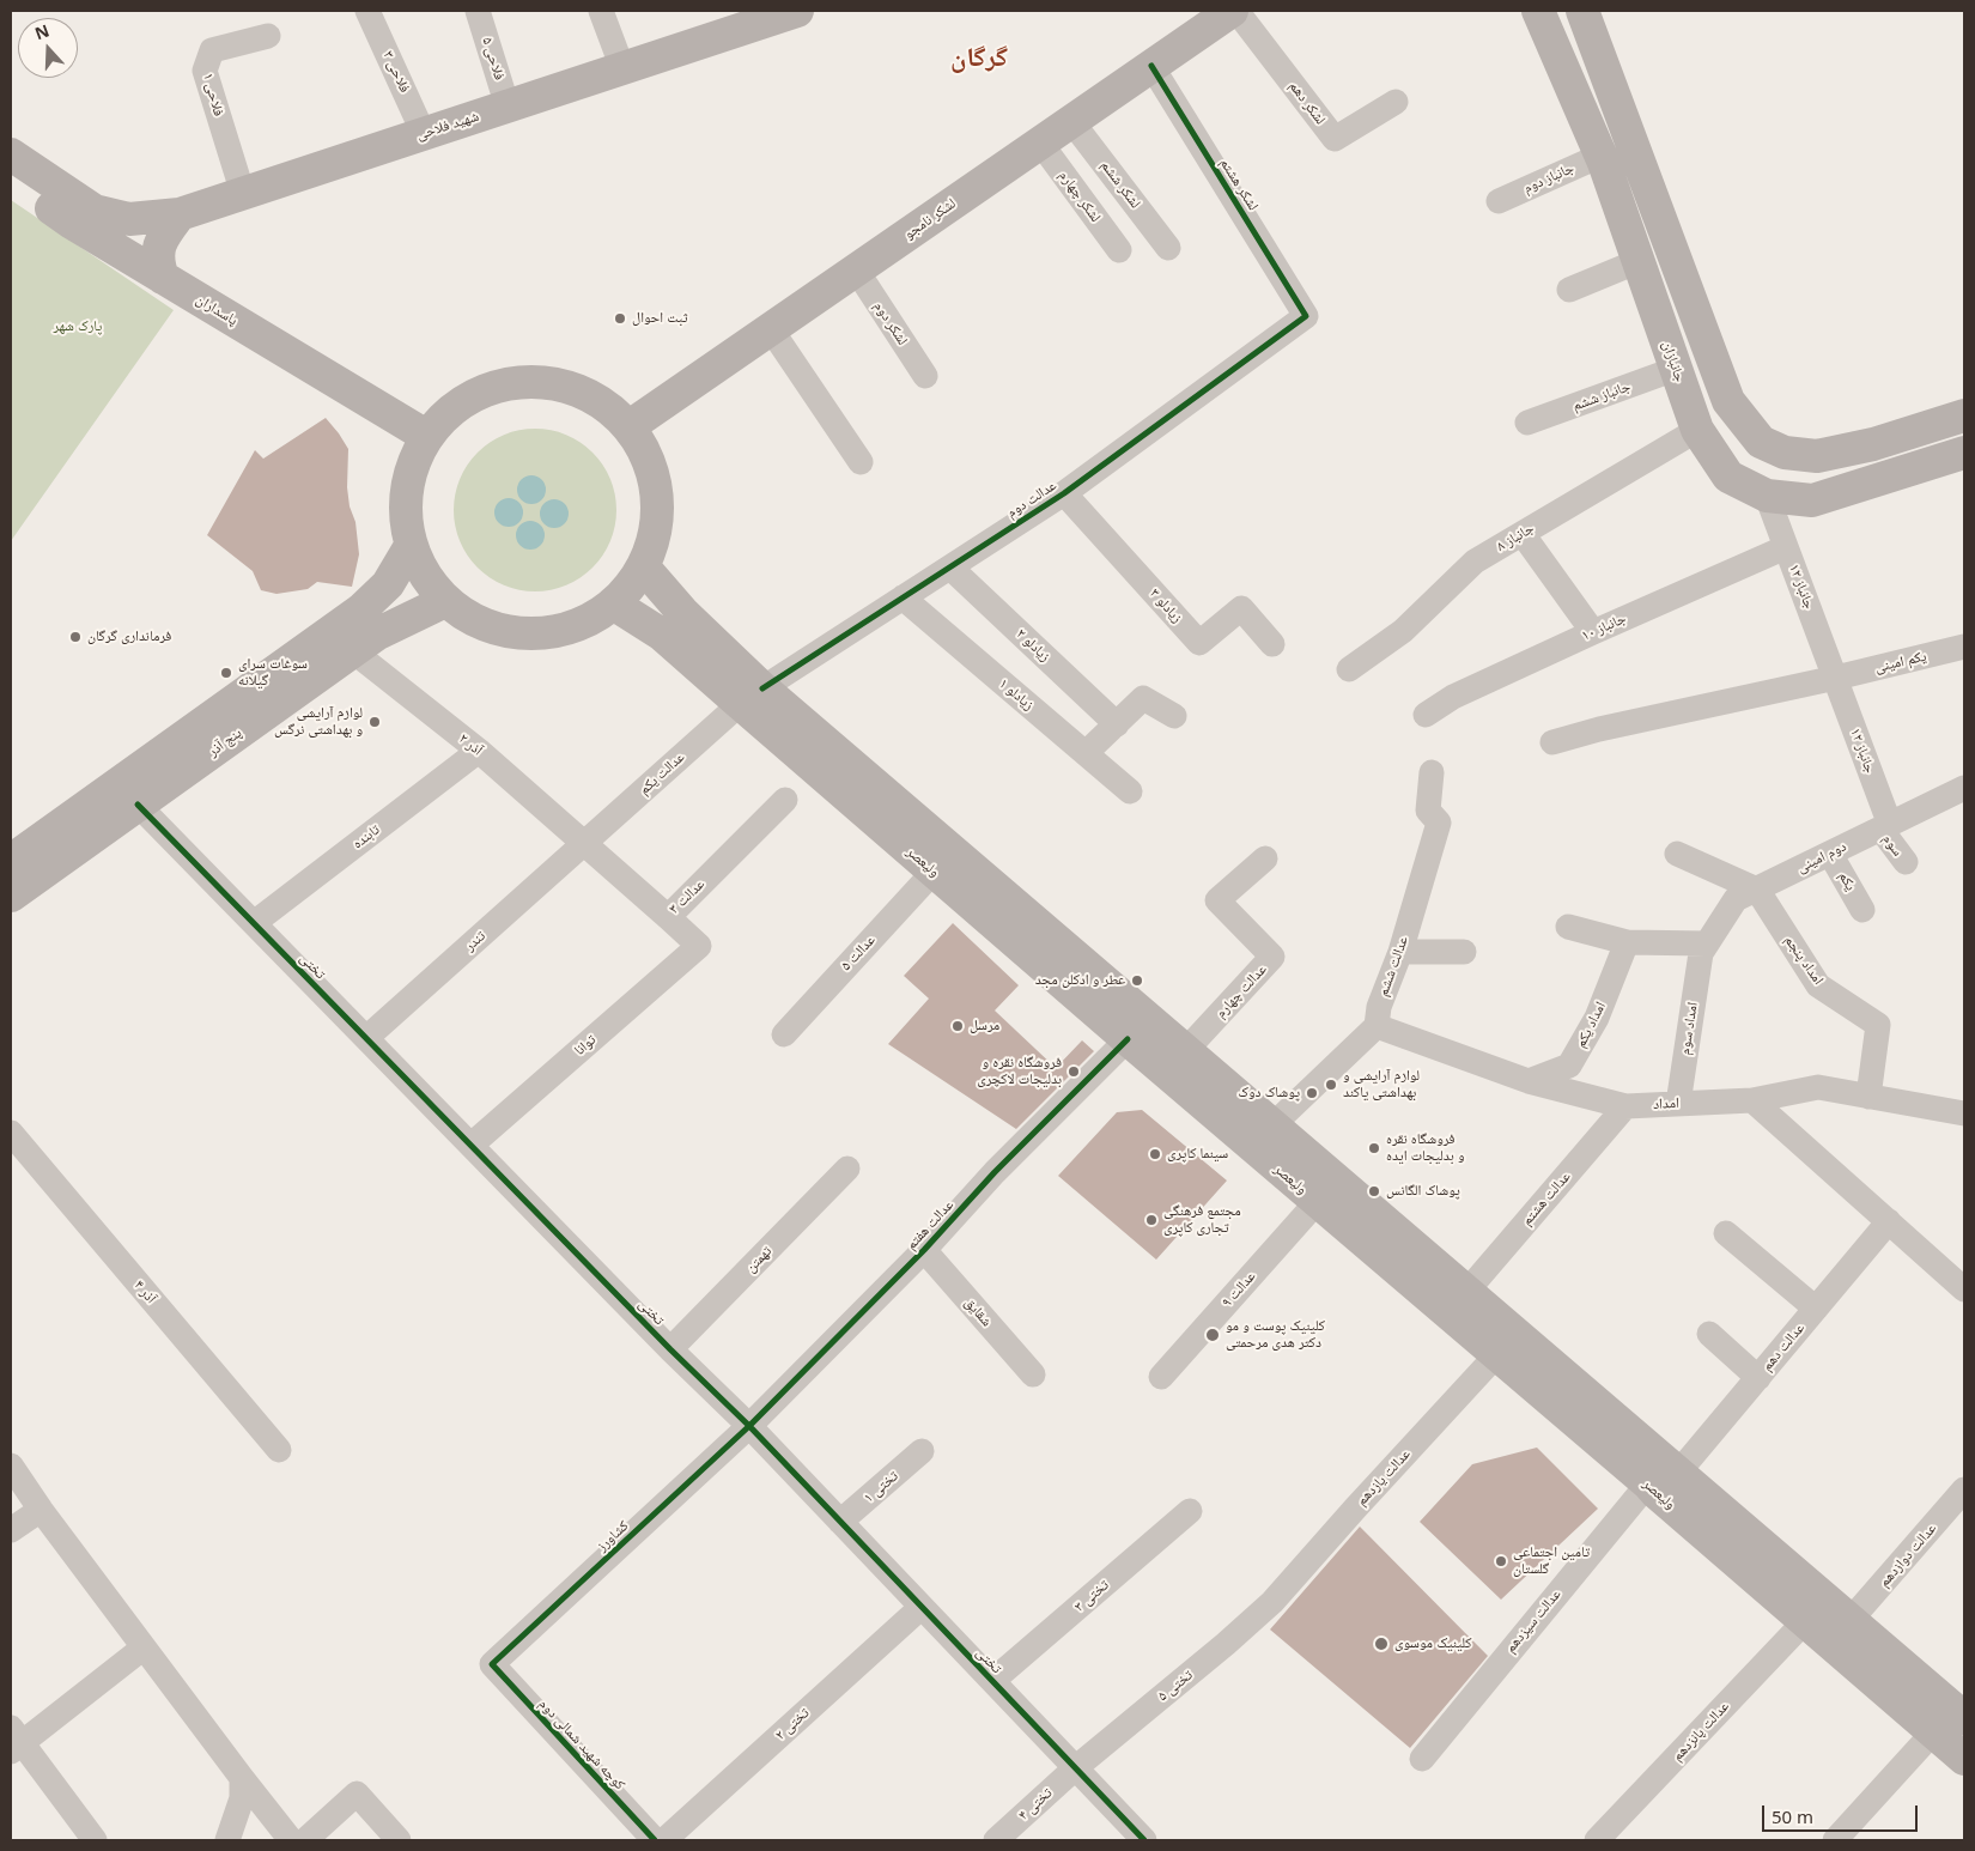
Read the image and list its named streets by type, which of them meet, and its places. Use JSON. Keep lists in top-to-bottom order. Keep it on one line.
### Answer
{"streets":{"main road":["شهید فلاحی","لشکر نامجو","پاسداران","جانبازان","پنج آذر","ولیعصر"],"street":["۵ فلاحی","۳ فلاحی","۱ فلاحی","لشکر دهم","جانباز دوم","لشکر ششم","لشکر هشتم","لشکر چهارم","لشکر دوم","جانباز ششم","عدالت دوم","جانباز ۸","۱۲ جانباز","زیادلو ۳","۱۰ جانباز","زیادلو ۲","یکم امینی","زیادلو ۱","۲ آذر","جانباز ۱۲","عدالت یکم","تابنده","سوم","دوم امینی","یکم","عدالت ۳","تندر","عدالت ۵","امداد پنجم","تختی","عدالت ششم","عدالت چهارم","امداد یکم","امداد سوم","توانا","امداد","عدالت هشتم","عدالت هفتم","تهمتن","عدالت ۹","آذر ۴","شقایق","عدالت دهم","عدالت یازدهم","۱ تختی","کشاورز","عدالت دوازدهم","تختی ۳","عدالت سیزدهم","۵ تختی","تختی ۲","عدالت پانزدهم","کوچه شهید شمالی دوم","تختی ۴"]},"crossings":[["۵ فلاحی","شهید فلاحی"],["۳ فلاحی","شهید فلاحی"],["۱ فلاحی","شهید فلاحی"],["جانباز دوم","جانبازان"],["لشکر ششم","لشکر نامجو"],["لشکر هشتم","لشکر نامجو"],["لشکر هشتم","عدالت دوم"],["لشکر چهارم","لشکر نامجو"],["لشکر نامجو","لشکر دوم"],["جانبازان","جانباز ششم"],["جانبازان","جانباز ۸"],["جانبازان","۱۲ جانباز"],["عدالت دوم","زیادلو ۳"],["عدالت دوم","زیادلو ۲"],["عدالت دوم","زیادلو ۱"],["عدالت دوم","عدالت یکم"],["عدالت دوم","ولیعصر"],["۱۲ جانباز","۱۰ جانباز"],["۱۲ جانباز","یکم امینی"],["۱۲ جانباز","جانباز ۱۲"],["یکم امینی","جانباز ۱۲"],["پنج آذر","۲ آذر"],["پنج آذر","تختی"],["۲ آذر","عدالت یکم"],["۲ آذر","تابنده"],["۲ آذر","عدالت ۳"],["۲ آذر","تندر"],["جانباز ۱۲","سوم"],["جانباز ۱۲","دوم امینی"],["عدالت یکم","ولیعصر"],["عدالت یکم","عدالت ۳"],["عدالت یکم","تندر"],["تابنده","تختی"],["سوم","دوم امینی"],["دوم امینی","یکم"],["دوم امینی","امداد پنجم"],["دوم امینی","امداد سوم"],["ولیعصر","عدالت ۵"],["ولیعصر","عدالت چهارم"],["ولیعصر","عدالت هشتم"],["ولیعصر","عدالت هفتم"],["ولیعصر","عدالت ۹"],["ولیعصر","عدالت دهم"],["ولیعصر","عدالت یازدهم"],["ولیعصر","عدالت دوازدهم"],["ولیعصر","عدالت سیزدهم"],["ولیعصر","عدالت پانزدهم"],["عدالت ۳","تندر"],["عدالت ۳","توانا"],["تندر","تختی"],["امداد پنجم","امداد"],["تختی","توانا"],["تختی","عدالت هفتم"],["تختی","تهمتن"],["تختی","۱ تختی"],["تختی","کشاورز"],["تختی","تختی ۳"],["تختی","۵ تختی"],["تختی","تختی ۲"],["تختی","تختی ۴"],["عدالت ششم","امداد"],["امداد یکم","امداد"],["امداد سوم","امداد"],["امداد","عدالت هشتم"],["عدالت هفتم","شقایق"],["عدالت هفتم","کشاورز"],["عدالت یازدهم","۵ تختی"],["کشاورز","کوچه شهید شمالی دوم"],["۵ تختی","تختی ۴"]],"districts":["گرگان"],"parks":["پارک شهر"],"places":["ثبت احوال","فرمانداری گرگان","سوغات سرای گیلانه","لوازم آرایشی و بهداشتی نرگس","عطر و ادکلن مجد","مرسل","فروشگاه نقره و بدلیجات لاکچری","لوازم آرایشی و بهداشتی یاکند","پوشاک دوک","فروشگاه نقره و بدلیجات ایده","سینما کاپری","پوشاک الگانس","مجتمع فرهنگی تجاری کاپری","کلینیک پوست و مو دکتر هدی مرحمتی","تامین اجتماعی گلستان","کلینیک موسوی"],"scale_bar":"50 m","north":"top"}
